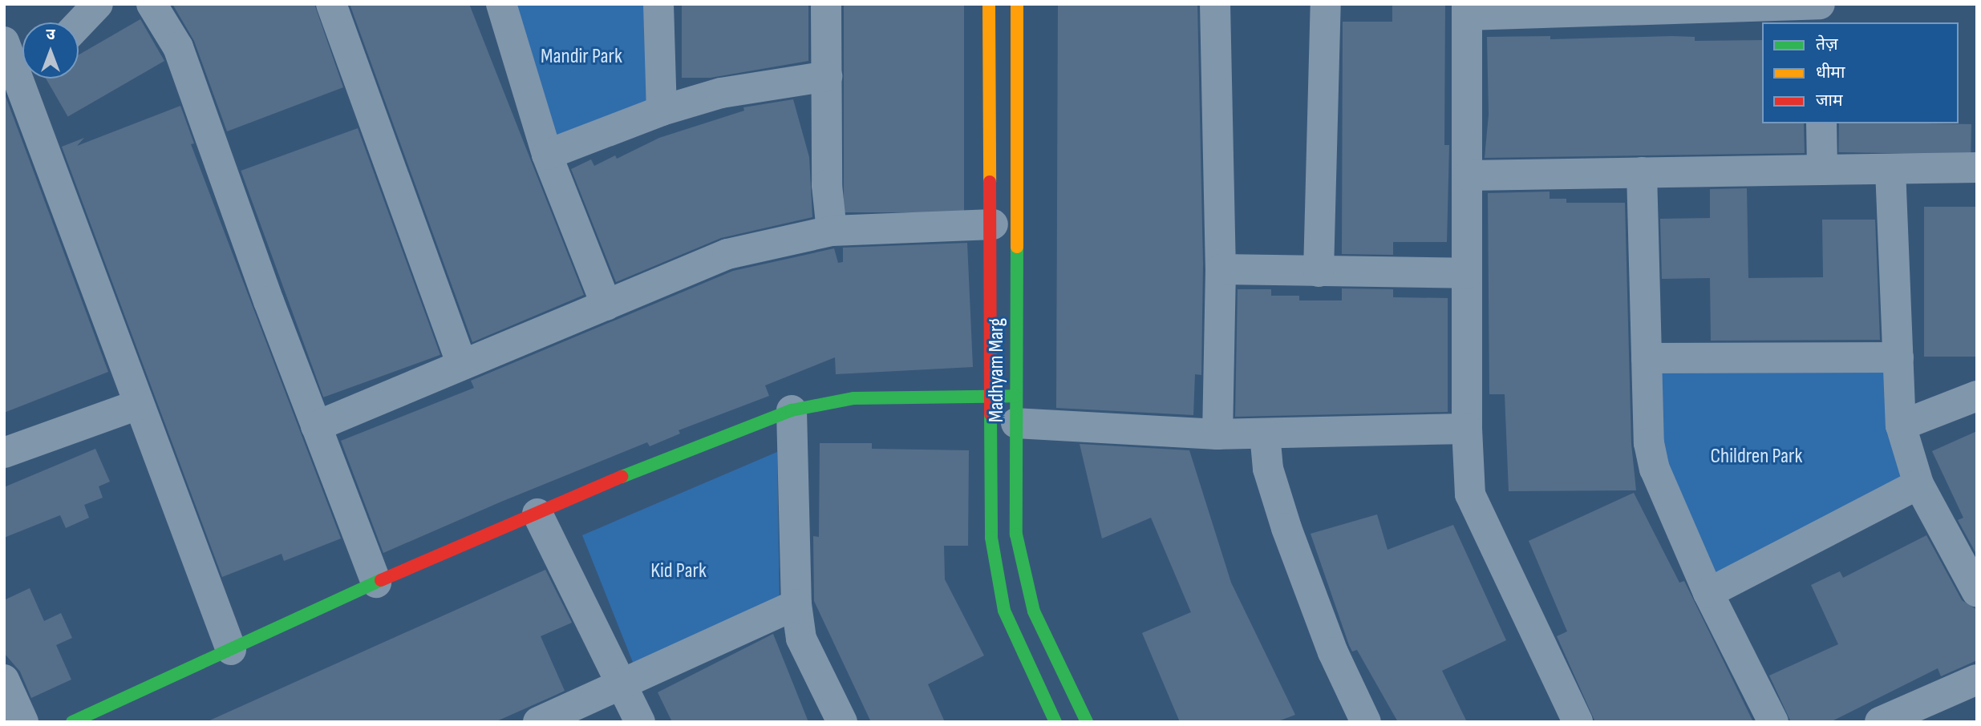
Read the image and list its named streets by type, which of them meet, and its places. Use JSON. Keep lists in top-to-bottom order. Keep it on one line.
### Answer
{"streets":{"street":["Madhyam Marg"]},"parks":["Mandir Park","Children Park","Kid Park"],"legend":["तेज़","धीमा","जाम"],"north":"top"}
